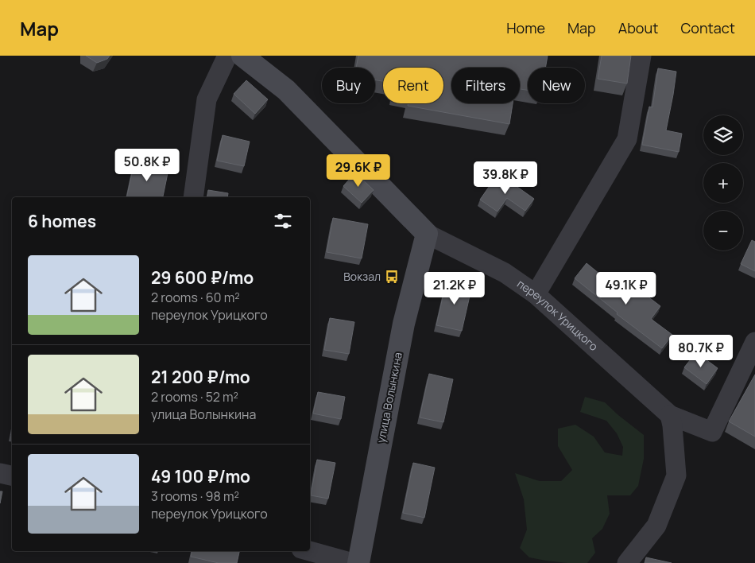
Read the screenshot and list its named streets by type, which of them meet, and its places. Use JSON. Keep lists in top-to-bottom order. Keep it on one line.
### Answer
{"streets":{"street":["переулок Урицкого","улица Волынкина"]},"crossings":[["переулок Урицкого","улица Волынкина"]],"places":{"bus stop":["Вокзал"]},"page":{"header":"Map","nav":["Home","Map","About","Contact"],"chip":["Buy","Rent","Filters","New"],"map_buttons":["+","−"],"price":["50.8K ₽","29.6K ₽","39.8K ₽","21.2K ₽","49.1K ₽","80.7K ₽"],"heading":"6 homes","list":[{"name":"29 600 ₽/mo","note":"2 rooms · 60 m² · переулок Урицкого"},{"name":"21 200 ₽/mo","note":"2 rooms · 52 m² · улица Волынкина"},{"name":"49 100 ₽/mo","note":"3 rooms · 98 m² · переулок Урицкого"}]}}
